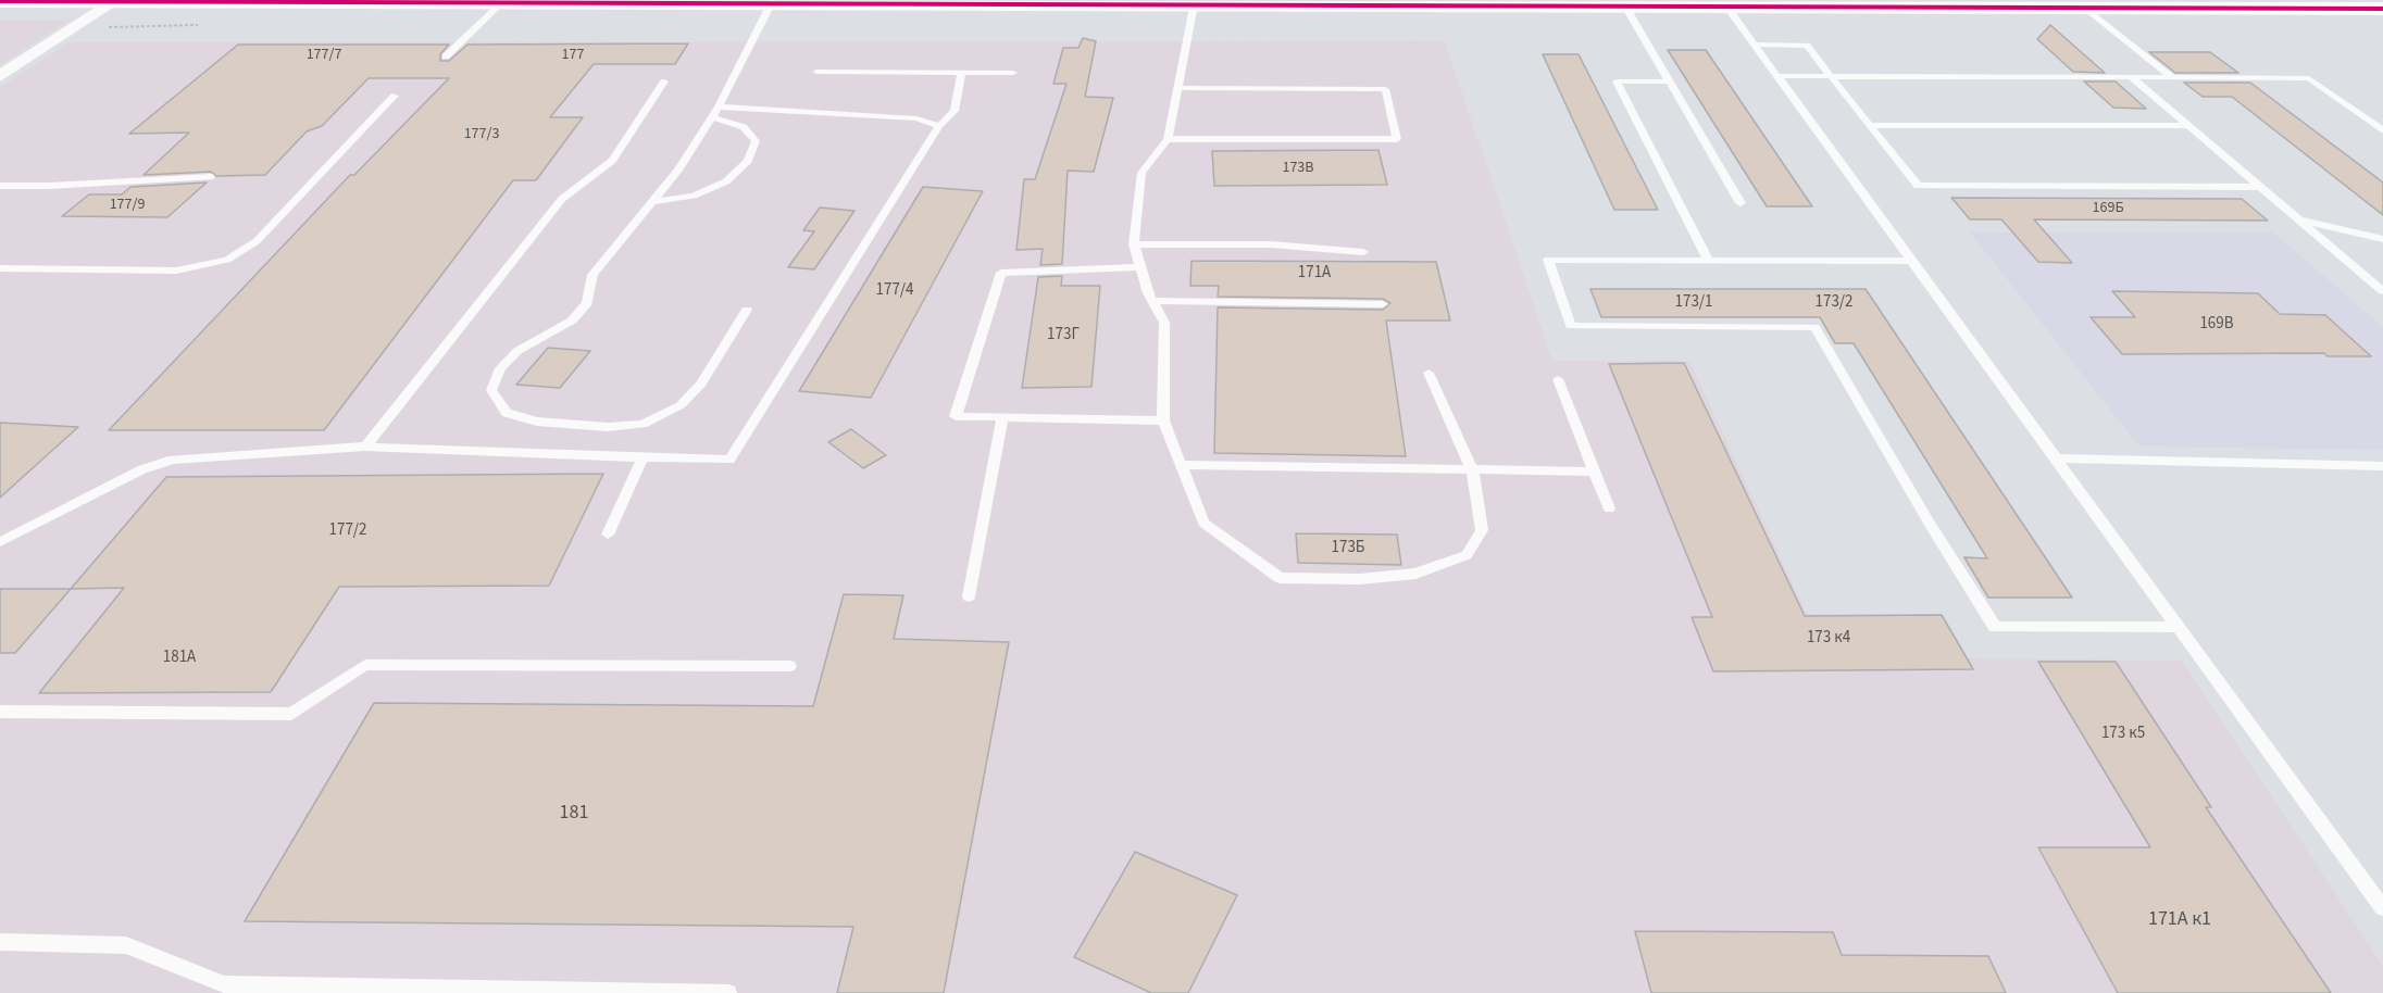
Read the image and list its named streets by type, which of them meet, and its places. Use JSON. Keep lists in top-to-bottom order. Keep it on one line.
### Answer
{"house_numbers":["177/7","177","177/3","173В","177/9","169Б","171А","177/4","173/1","173/2","169В","173Г","177/2","173Б","173 к4","181А","173 к5","181","171А к1"]}
